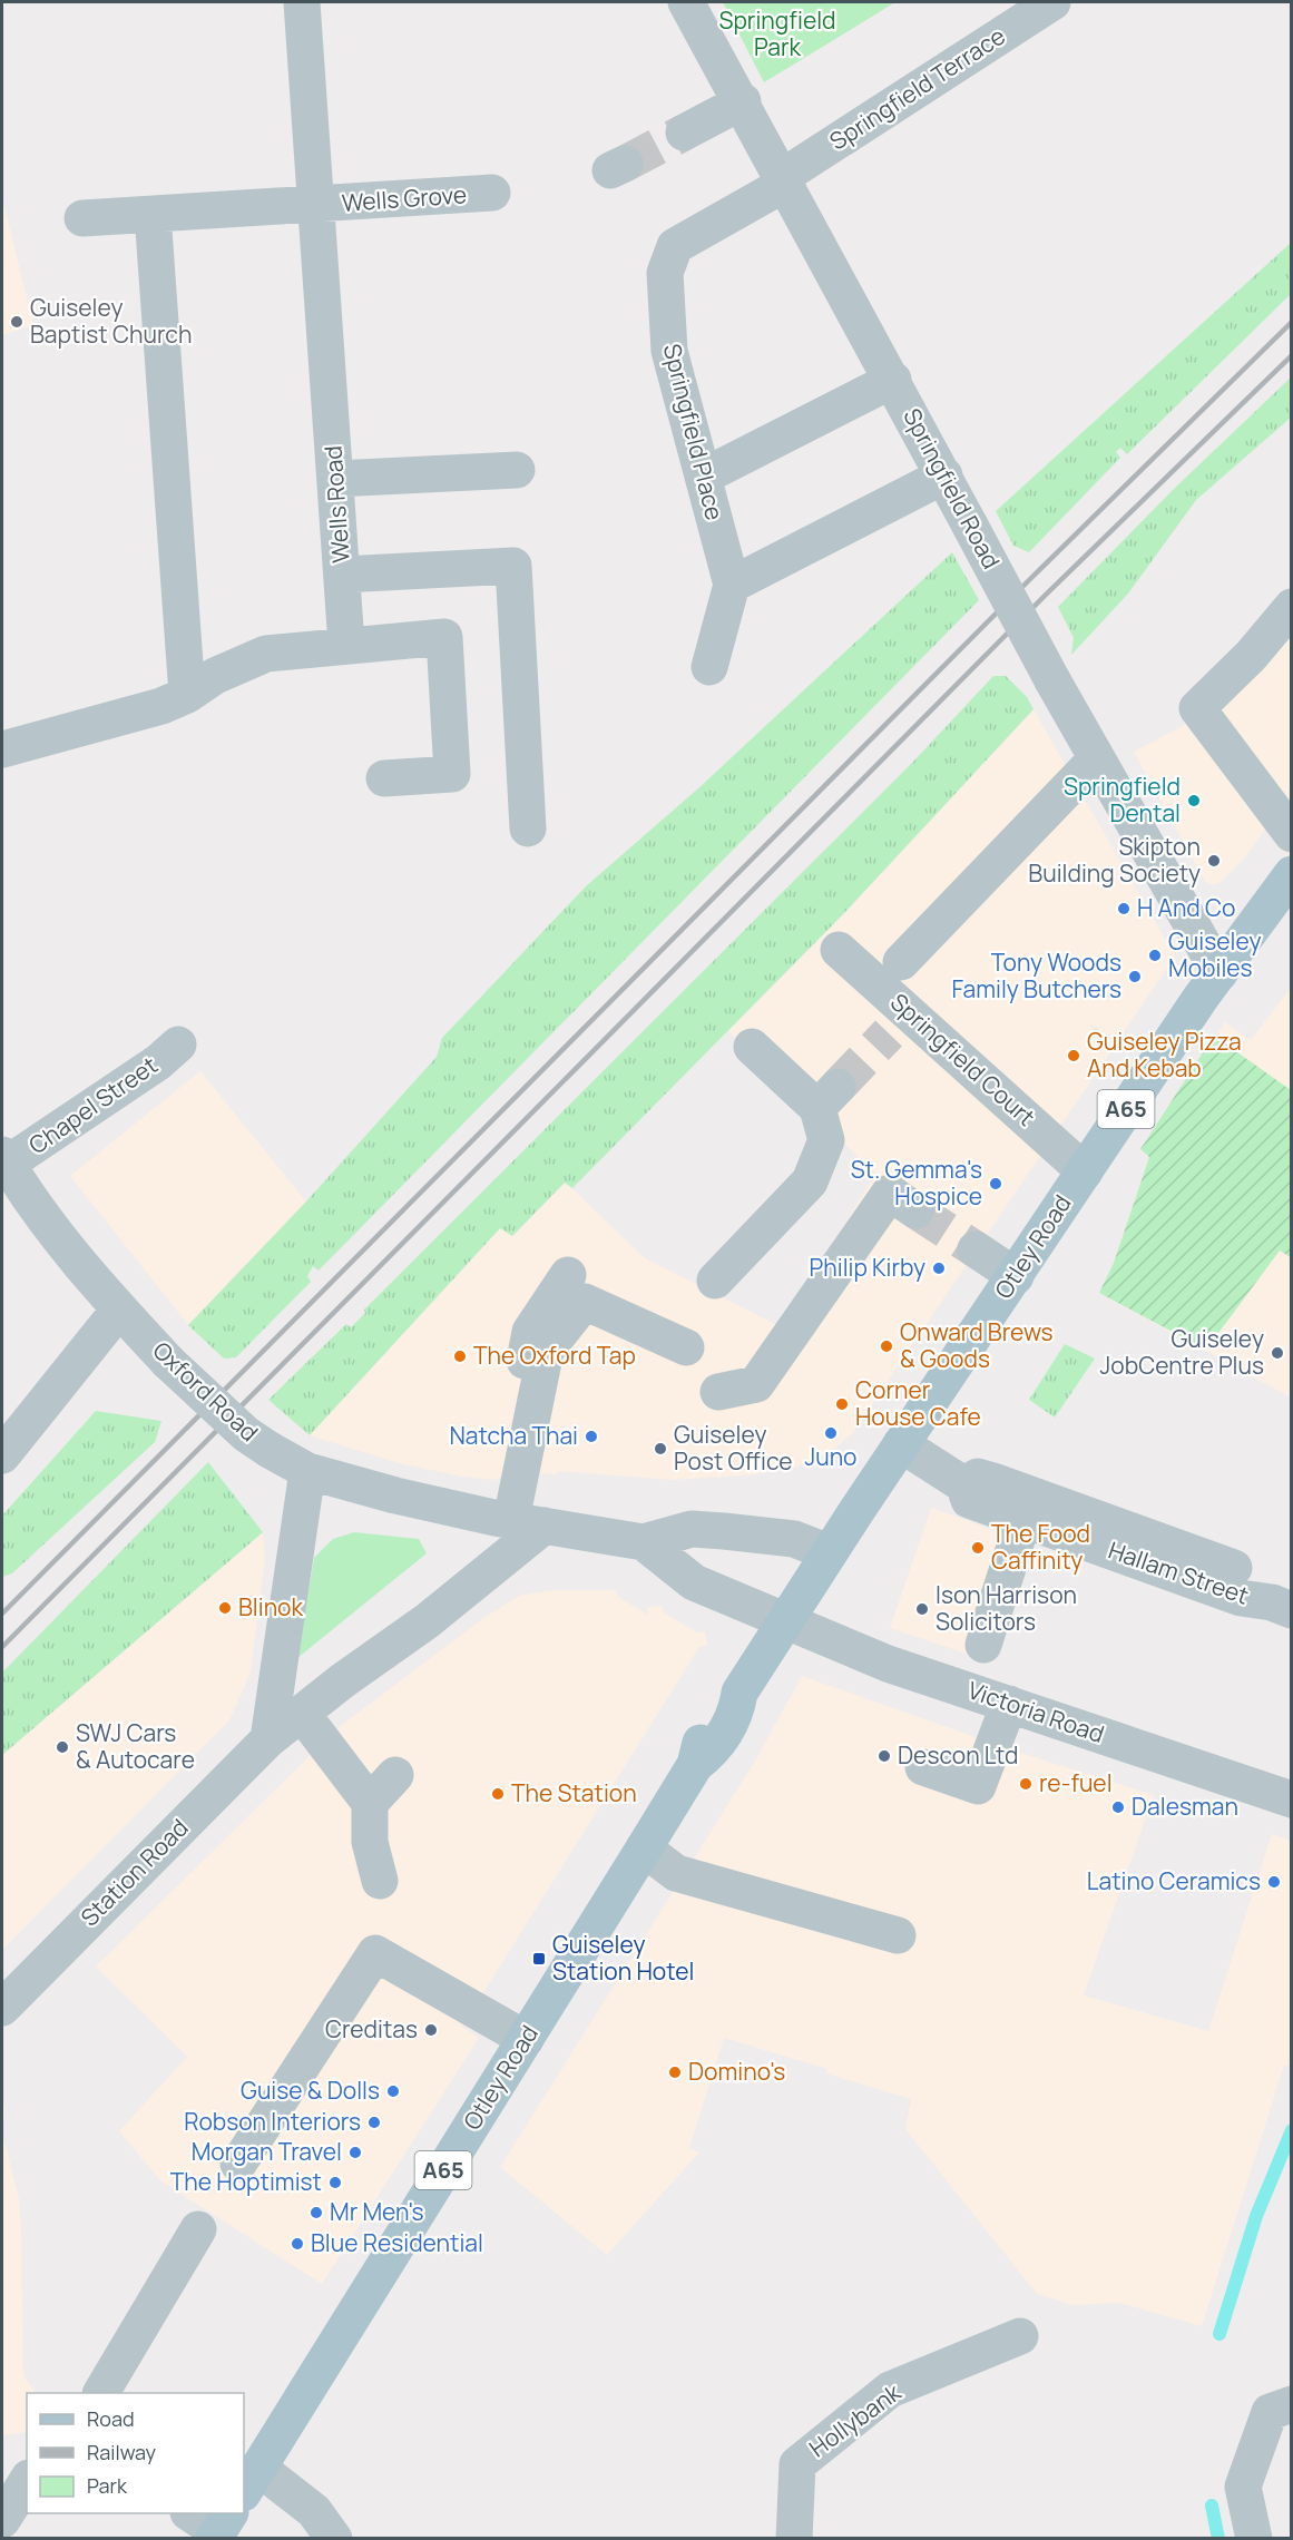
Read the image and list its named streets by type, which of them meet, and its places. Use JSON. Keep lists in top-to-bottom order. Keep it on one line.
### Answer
{"streets":{"main road":["A65","Otley Road"],"street":["Springfield Terrace","Wells Grove","Springfield Place","Springfield Road","Wells Road","Springfield Court","Chapel Street","Oxford Road","Hallam Street","Victoria Road","Station Road","Hollybank"]},"crossings":[["Springfield Terrace","Springfield Place"],["Springfield Terrace","Springfield Road"],["Wells Grove","Wells Road"],["Springfield Place","Springfield Road"],["Springfield Road","Otley Road"],["Springfield Court","Otley Road"],["Chapel Street","Oxford Road"],["Otley Road","Oxford Road"],["Otley Road","Hallam Street"],["Otley Road","Victoria Road"],["Oxford Road","Victoria Road"],["Oxford Road","Station Road"]],"parks":["Springfield Park"],"places":{"other":["Guiseley Baptist Church","Springfield Dental","Skipton Building Society","H And Co","Guiseley Mobiles","Tony Woods Family Butchers","Guiseley Pizza And Kebab","St. Gemma's Hospice","Philip Kirby","Onward Brews & Goods","Guiseley JobCentre Plus","The Oxford Tap","Corner House Cafe","Juno","Natcha Thai","Guiseley Post Office","The Food Caffinity","Blinok","Ison Harrison Solicitors","SWJ Cars & Autocare","Descon Ltd","re-fuel","The Station","Dalesman","Latino Ceramics","Creditas","Domino's","Guise & Dolls","Robson Interiors","Morgan Travel","The Hoptimist","Mr Men's","Blue Residential"],"transit":["Guiseley Station Hotel"]},"legend":["Road","Railway","Park"]}
